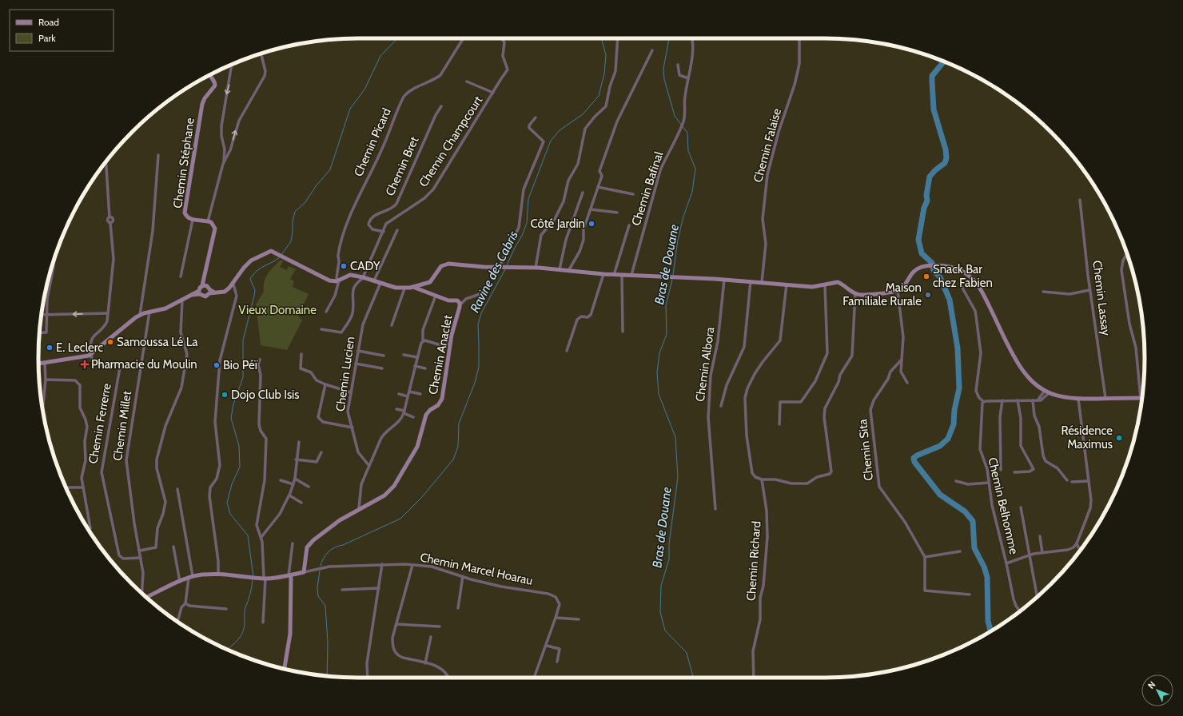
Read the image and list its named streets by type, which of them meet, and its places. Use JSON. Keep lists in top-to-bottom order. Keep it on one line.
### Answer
{"streets":{"main road":["Chemin Stéphane","Chemin Anaclet"],"street":["Chemin Champcourt","Chemin Picard","Chemin Falaise","Chemin Bret","Chemin Bafinal","Chemin Lassay","Chemin Albora","Chemin Lucien","Chemin Ferrerre","Chemin Millet","Chemin Sita","Chemin Belhomme","Chemin Richard","Chemin Marcel Hoarau"]},"crossings":[["Chemin Champcourt","Chemin Bret"],["Chemin Anaclet","Chemin Marcel Hoarau"],["Chemin Ferrerre","Chemin Millet"]],"water":["Bras de Douane","Ravine des Cabris"],"parks":["Vieux Domaine"],"places":{"other":["Côté Jardin","CADY","Snack Bar chez Fabien","Maison Familiale Rurale","Samoussa Lé La","E. Leclerc","Bio Péï","Dojo Club Isis","Résidence Maximus"],"health":["Pharmacie du Moulin"]},"legend":["Road","Park"],"north":"top left"}
